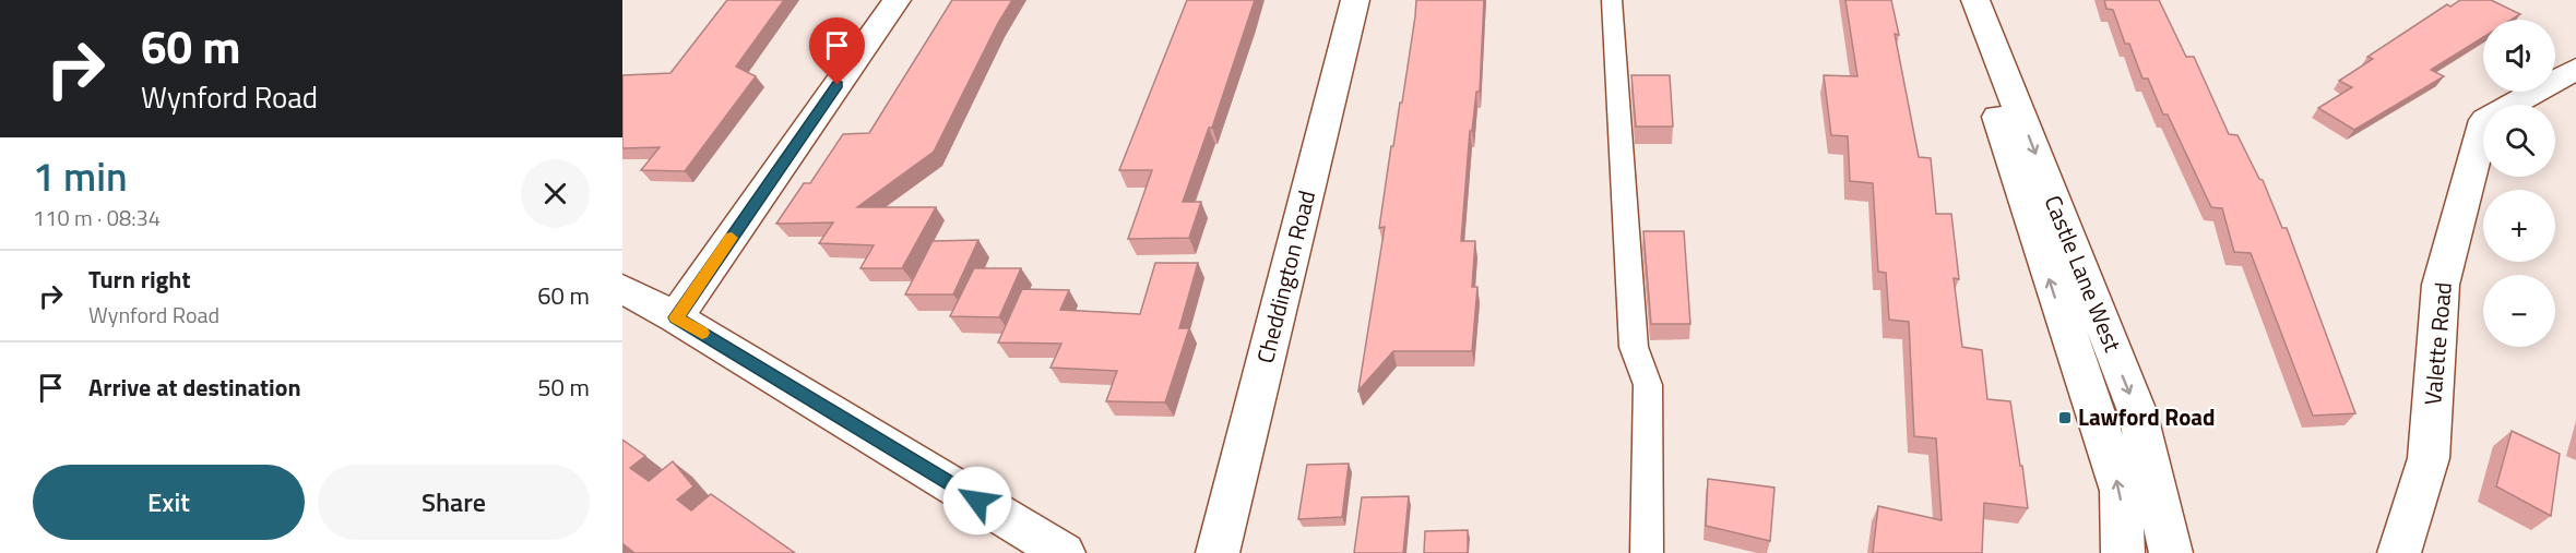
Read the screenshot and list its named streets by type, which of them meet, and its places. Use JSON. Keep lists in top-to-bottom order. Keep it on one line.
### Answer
{"streets":{"street":["Castle Lane West","Cheddington Road","Valette Road"]},"places":{"transit":["Lawford Road"]},"page":{"turn":["60 m","Wynford Road"],"map_buttons":["+","−"],"heading":["1 min","110 m · 08:34"],"list":[{"name":"Turn right","note":"Wynford Road","value":"60 m"},{"name":"Arrive at destination","value":"50 m"}],"buttons":["Exit","Share"]}}
